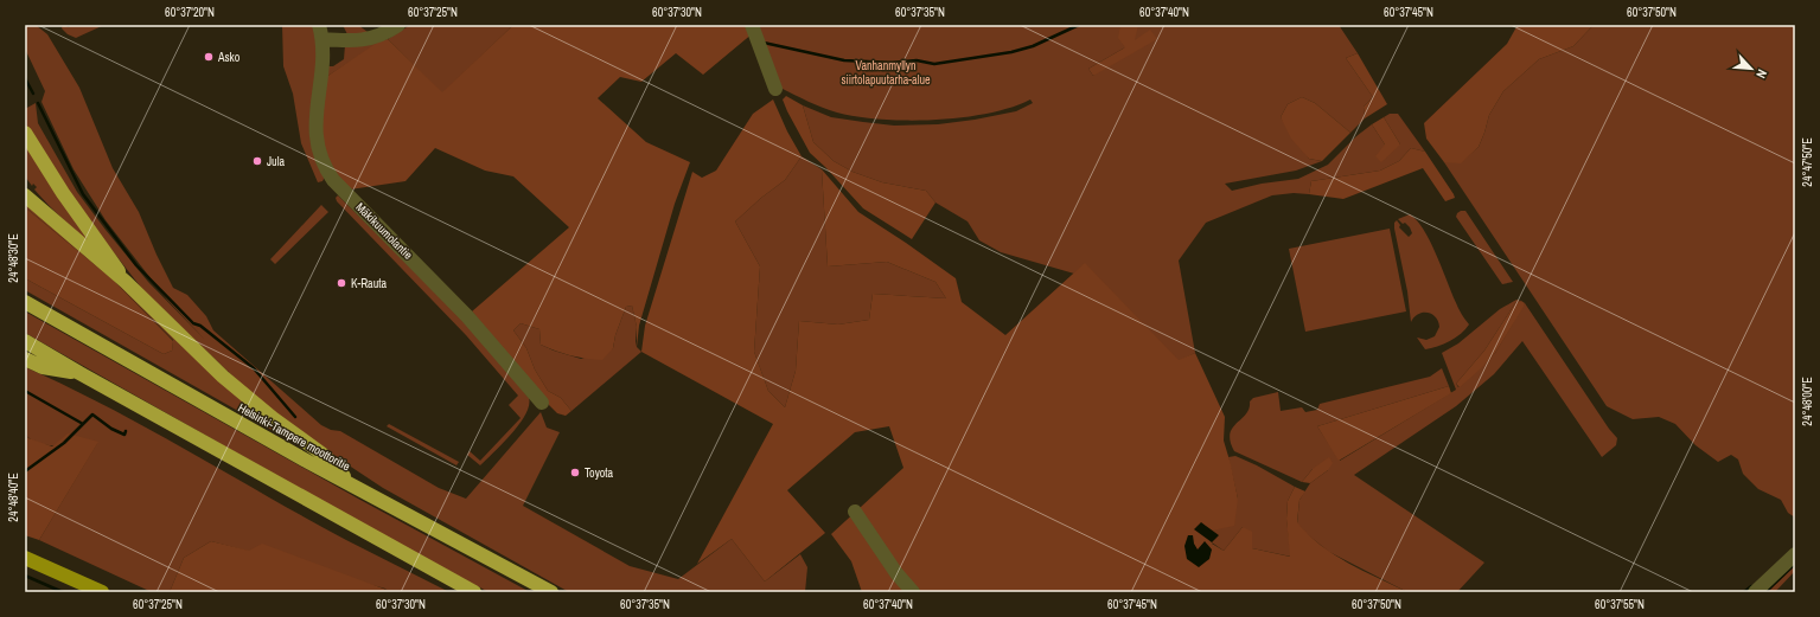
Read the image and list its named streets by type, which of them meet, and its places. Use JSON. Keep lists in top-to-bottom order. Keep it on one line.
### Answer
{"streets":{"highway":["Helsinki-Tampere moottoritie"],"street":["Mäkikuumolantie"]},"parks":["Vanhanmyllyn siirtolapuutarha-alue"],"places":["Asko","Jula","K-Rauta","Toyota"],"north":"bottom right","coordinates":["60°37'20\"N","60°37'25\"N","60°37'30\"N","60°37'35\"N","60°37'40\"N","60°37'45\"N","60°37'50\"N","24°47'50\"E","24°48'30\"E","24°48'00\"E","24°48'40\"E","60°37'55\"N"]}
